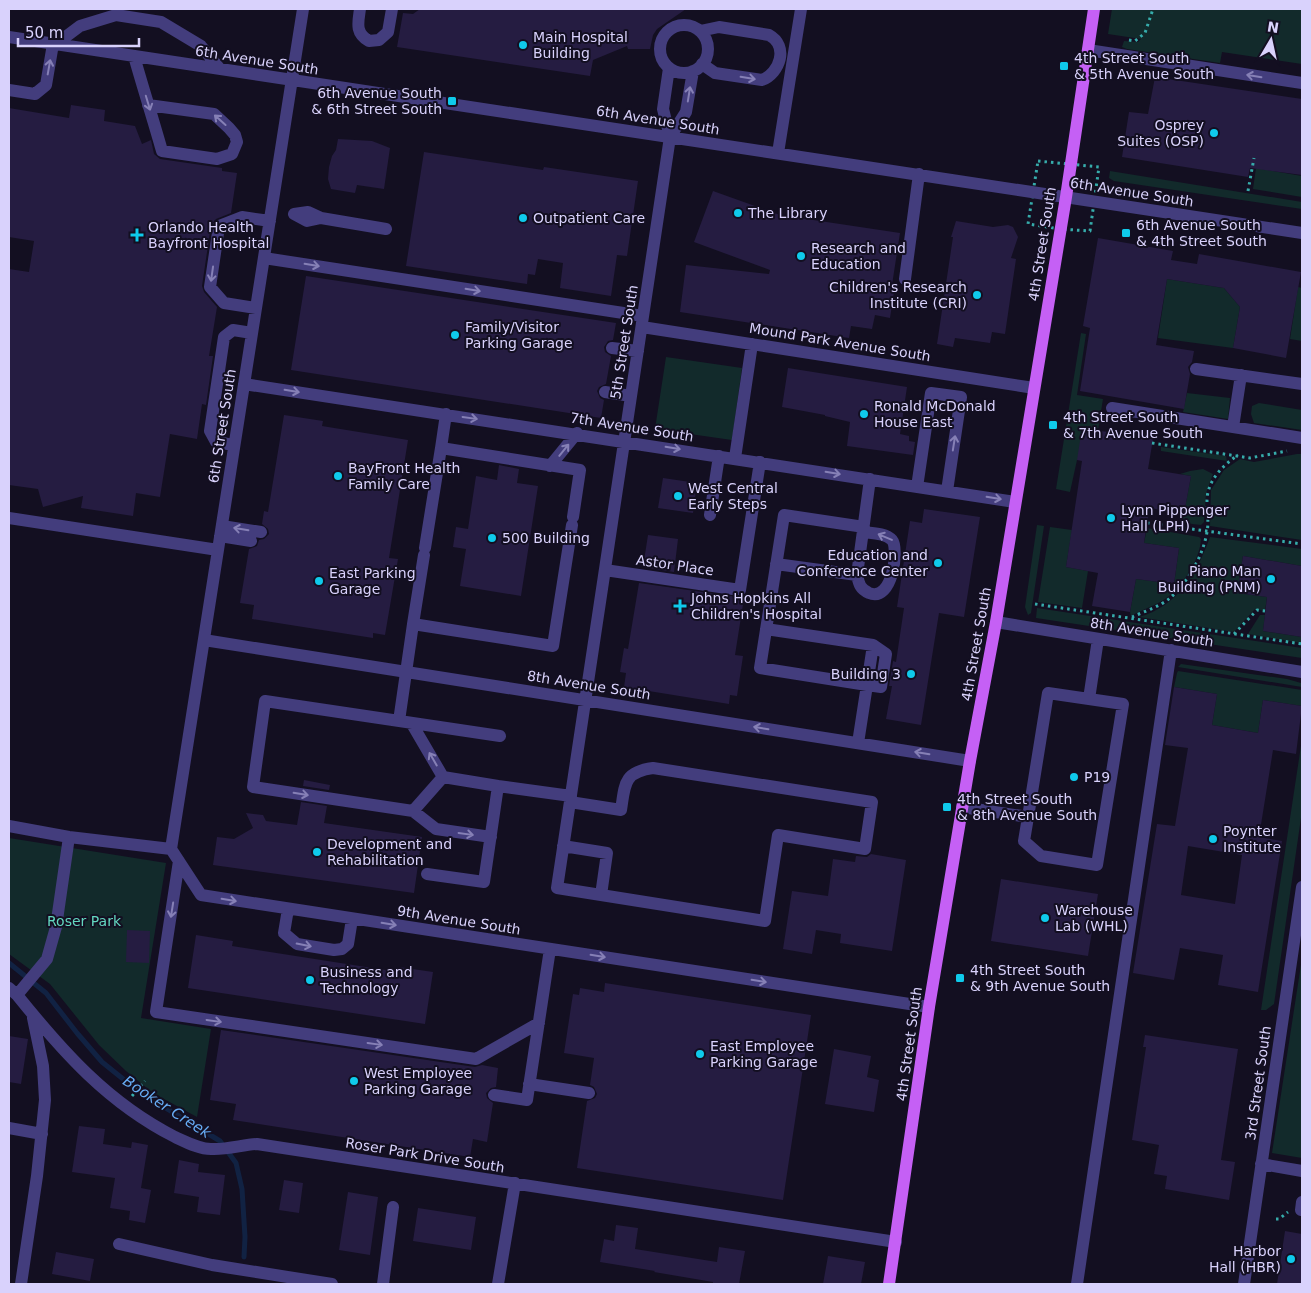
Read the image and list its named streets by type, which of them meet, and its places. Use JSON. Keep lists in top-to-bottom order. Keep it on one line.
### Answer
{"streets":{"main road":["4th Street South"],"street":["6th Avenue South","5th Street South","Mound Park Avenue South","6th Street South","7th Avenue South","Astor Place","8th Avenue South","9th Avenue South","3rd Street South","Roser Park Drive South"]},"crossings":[["6th Avenue South","4th Street South"],["6th Avenue South","5th Street South"],["6th Avenue South","6th Street South"],["4th Street South","Mound Park Avenue South"],["4th Street South","7th Avenue South"],["4th Street South","8th Avenue South"],["4th Street South","9th Avenue South"],["4th Street South","Roser Park Drive South"],["5th Street South","Mound Park Avenue South"],["5th Street South","7th Avenue South"],["5th Street South","Astor Place"],["5th Street South","8th Avenue South"],["Mound Park Avenue South","6th Street South"],["6th Street South","7th Avenue South"],["6th Street South","8th Avenue South"],["6th Street South","9th Avenue South"],["7th Avenue South","Astor Place"]],"one_way":["8th Avenue South","9th Avenue South"],"water":["Booker Creek"],"parks":["Roser Park"],"places":{"other":["Main Hospital Building","Osprey Suites (OSP)","The Library","Outpatient Care","Research and Education","Children's Research Institute (CRI)","Family/Visitor Parking Garage","Ronald McDonald House East","BayFront Health Family Care","West Central Early Steps","Lynn Pippenger Hall (LPH)","500 Building","Education and Conference Center","Piano Man Building (PNM)","East Parking Garage","Building 3","P19","Poynter Institute","Development and Rehabilitation","Warehouse Lab (WHL)","Business and Technology","East Employee Parking Garage","West Employee Parking Garage","Harbor Hall (HBR)"],"transit":["4th Street South & 5th Avenue South","6th Avenue South & 6th Street South","6th Avenue South & 4th Street South","4th Street South & 7th Avenue South","4th Street South & 8th Avenue South","4th Street South & 9th Avenue South"],"health":["Orlando Health Bayfront Hospital","Johns Hopkins All Children's Hospital"]},"scale_bar":"50 m","north":"top"}
